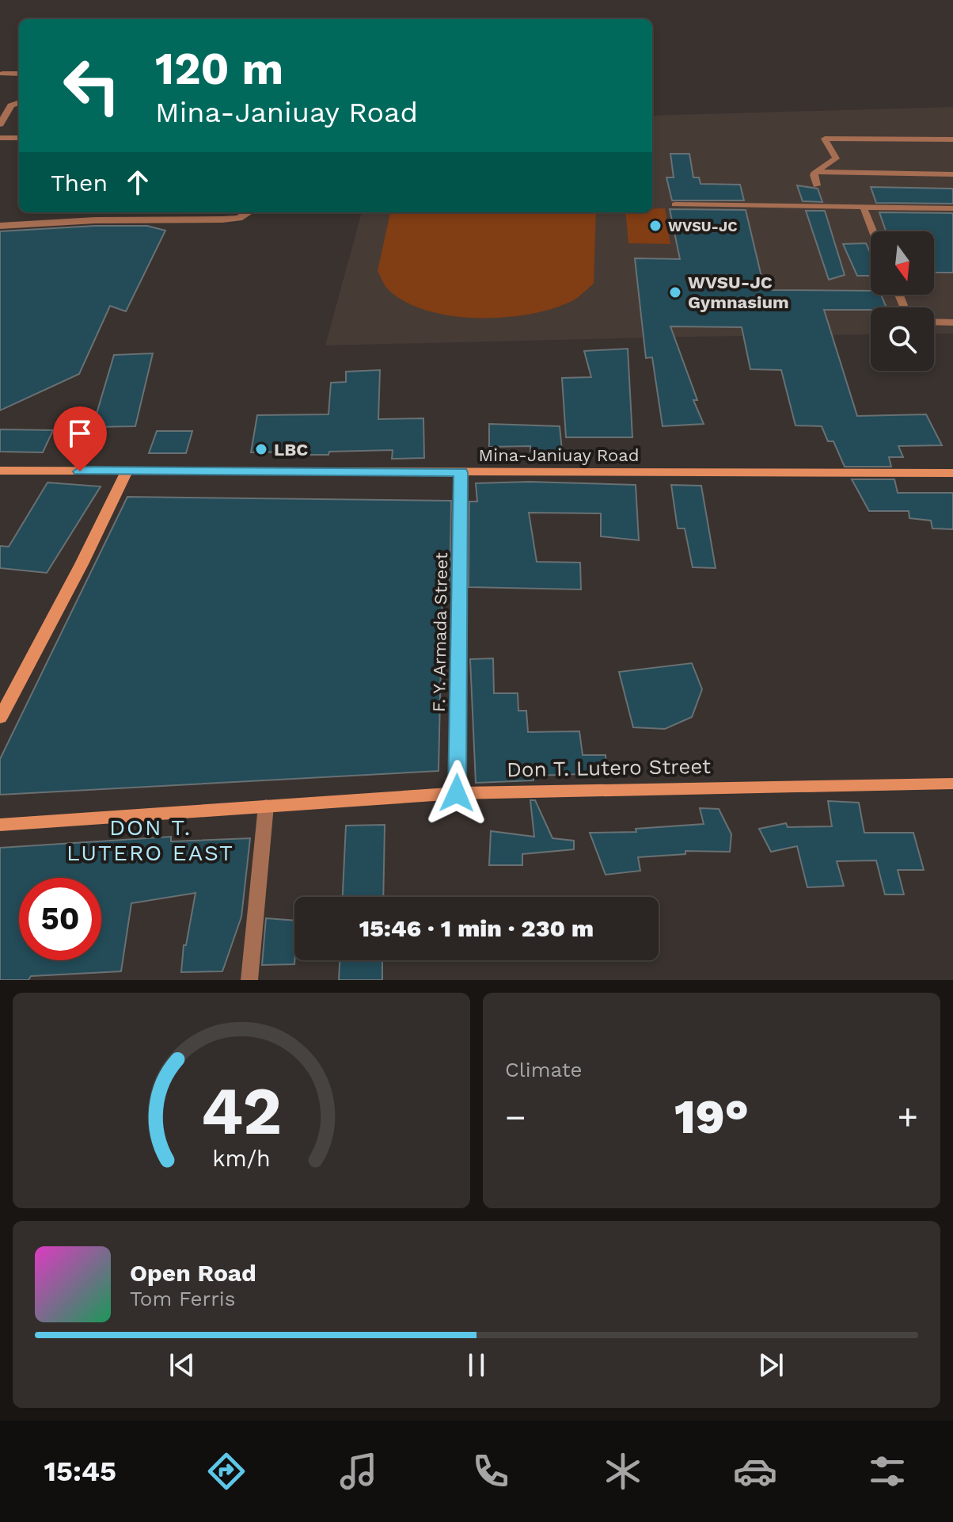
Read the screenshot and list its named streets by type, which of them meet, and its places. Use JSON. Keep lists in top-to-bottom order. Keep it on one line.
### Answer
{"streets":{"main road":["Mina-Janiuay Road","F. Y. Armada Street","Don T. Lutero Street"]},"crossings":[["Mina-Janiuay Road","F. Y. Armada Street"],["F. Y. Armada Street","Don T. Lutero Street"]],"districts":["DON T. LUTERO EAST"],"places":["WVSU-JC","WVSU-JC Gymnasium","LBC"],"north":"bottom","page":{"turn":["120 m","Mina-Janiuay Road"],"then":"Then","limit":"50","trip":"15:46 · 1 min · 230 m","tile":"Climate","heat":["−","19°","+"],"song":["Open Road","Tom Ferris"],"tabs":"15:45","gauge":["42","km/h"]}}
